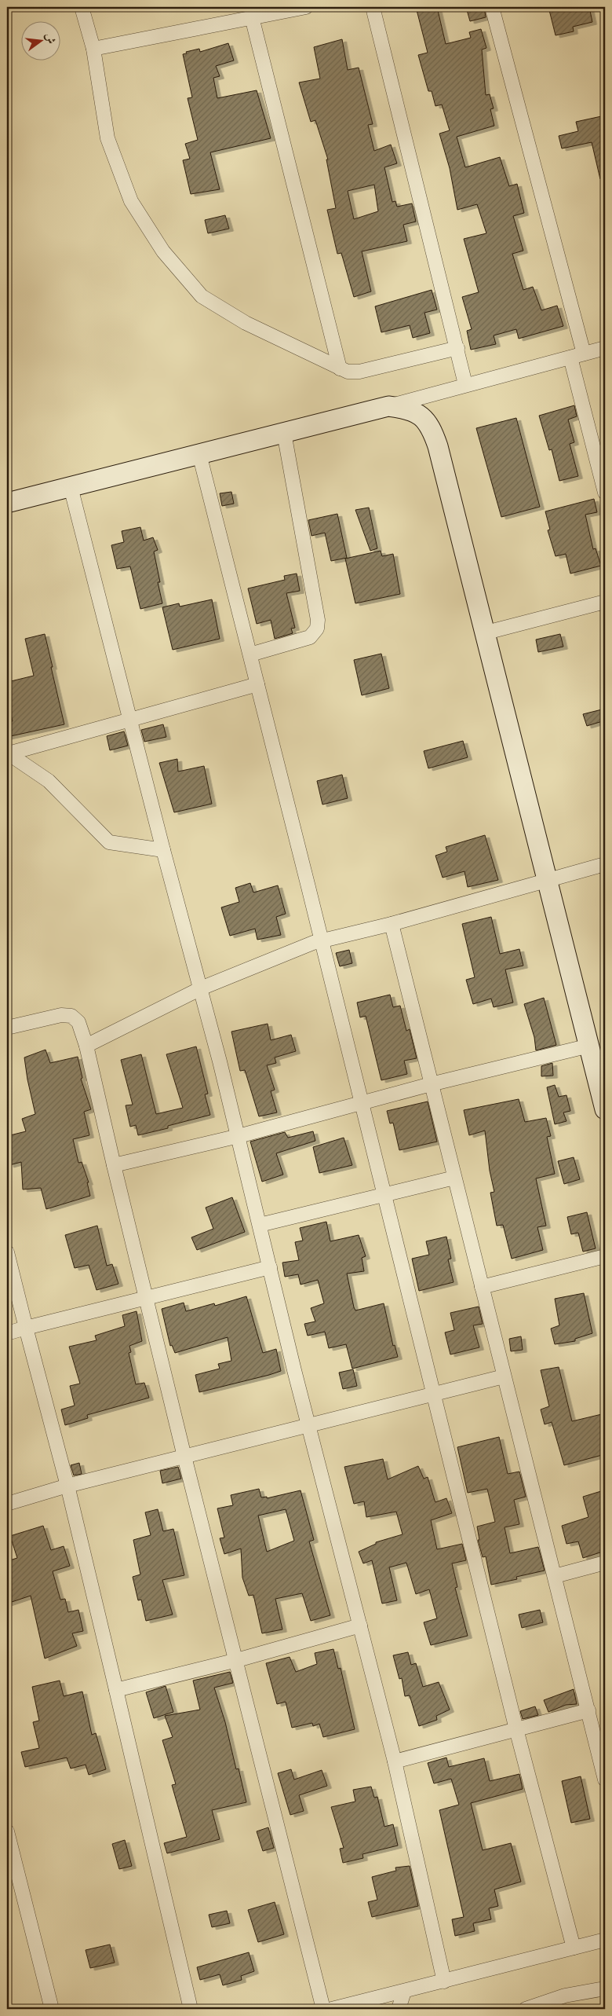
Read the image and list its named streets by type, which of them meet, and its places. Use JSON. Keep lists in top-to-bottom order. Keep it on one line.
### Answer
{"north":"right"}
